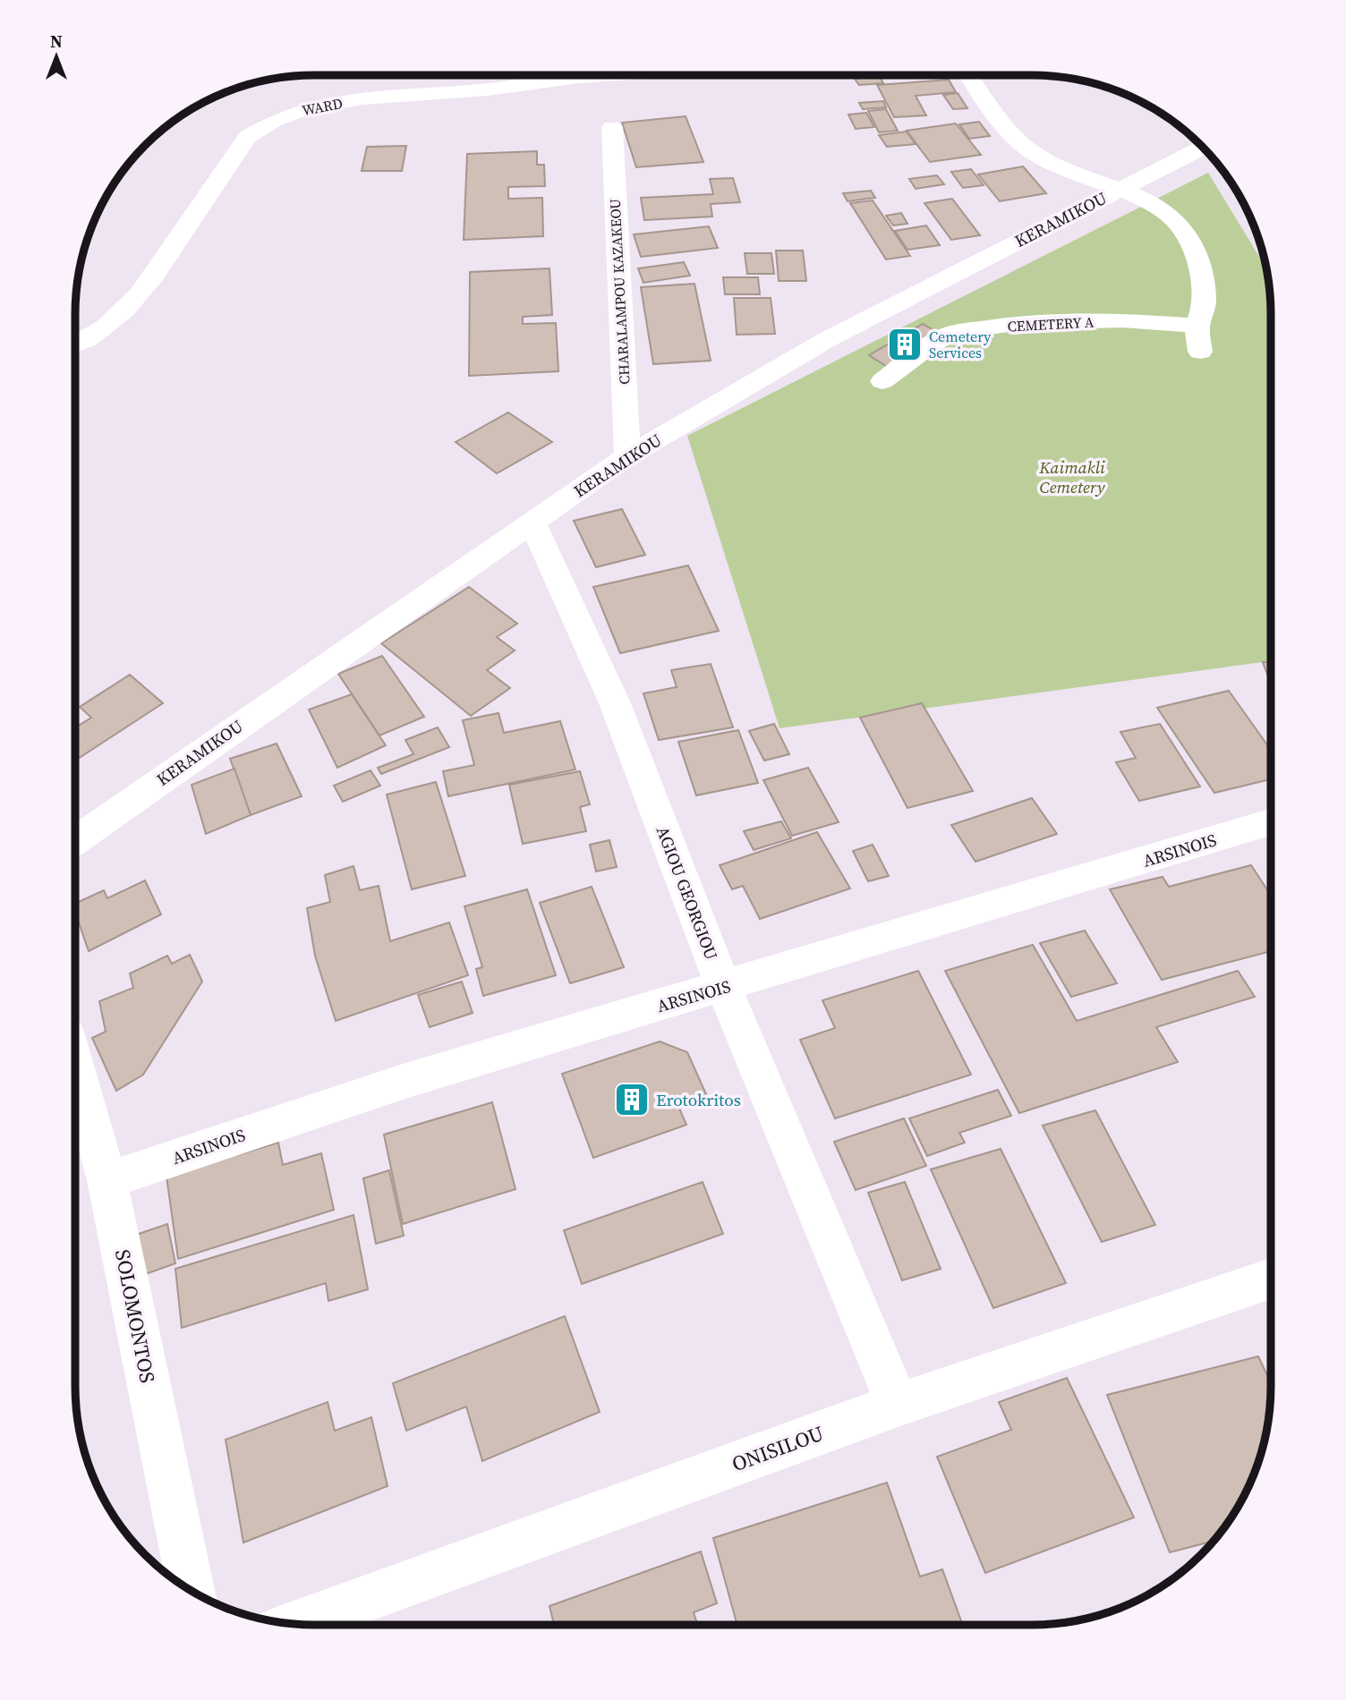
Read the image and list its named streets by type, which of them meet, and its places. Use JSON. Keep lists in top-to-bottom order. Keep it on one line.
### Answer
{"streets":{"street":["WARD","KERAMIKOU","CHARALAMPOU KAZAKEOU","CEMETERY A","ARSINOIS","AGIOU GEORGIOU","SOLOMONTOS","ONISILOU"]},"crossings":[["KERAMIKOU","CHARALAMPOU KAZAKEOU"],["KERAMIKOU","AGIOU GEORGIOU"],["ARSINOIS","AGIOU GEORGIOU"],["ARSINOIS","SOLOMONTOS"],["AGIOU GEORGIOU","ONISILOU"]],"parks":["Kaimakli Cemetery"],"places":{"building":["Cemetery Services","Erotokritos"]},"north":"top"}
